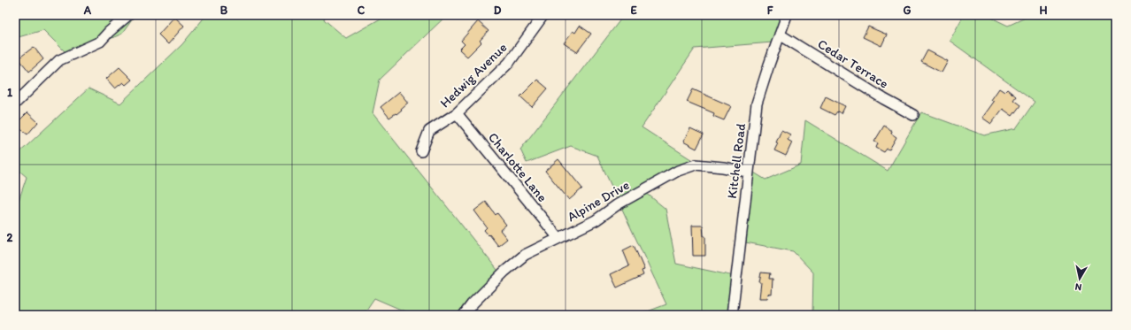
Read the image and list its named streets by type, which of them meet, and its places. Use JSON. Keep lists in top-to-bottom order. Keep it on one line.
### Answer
{"streets":{"street":["Cedar Terrace","Hedwig Avenue","Kitchell Road","Charlotte Lane","Alpine Drive"]},"crossings":[["Cedar Terrace","Kitchell Road"],["Hedwig Avenue","Charlotte Lane"],["Kitchell Road","Alpine Drive"],["Charlotte Lane","Alpine Drive"]],"north":"bottom","grid":{"columns":["A","B","C","D","E","F","G","H"],"rows":["1","2"]}}
